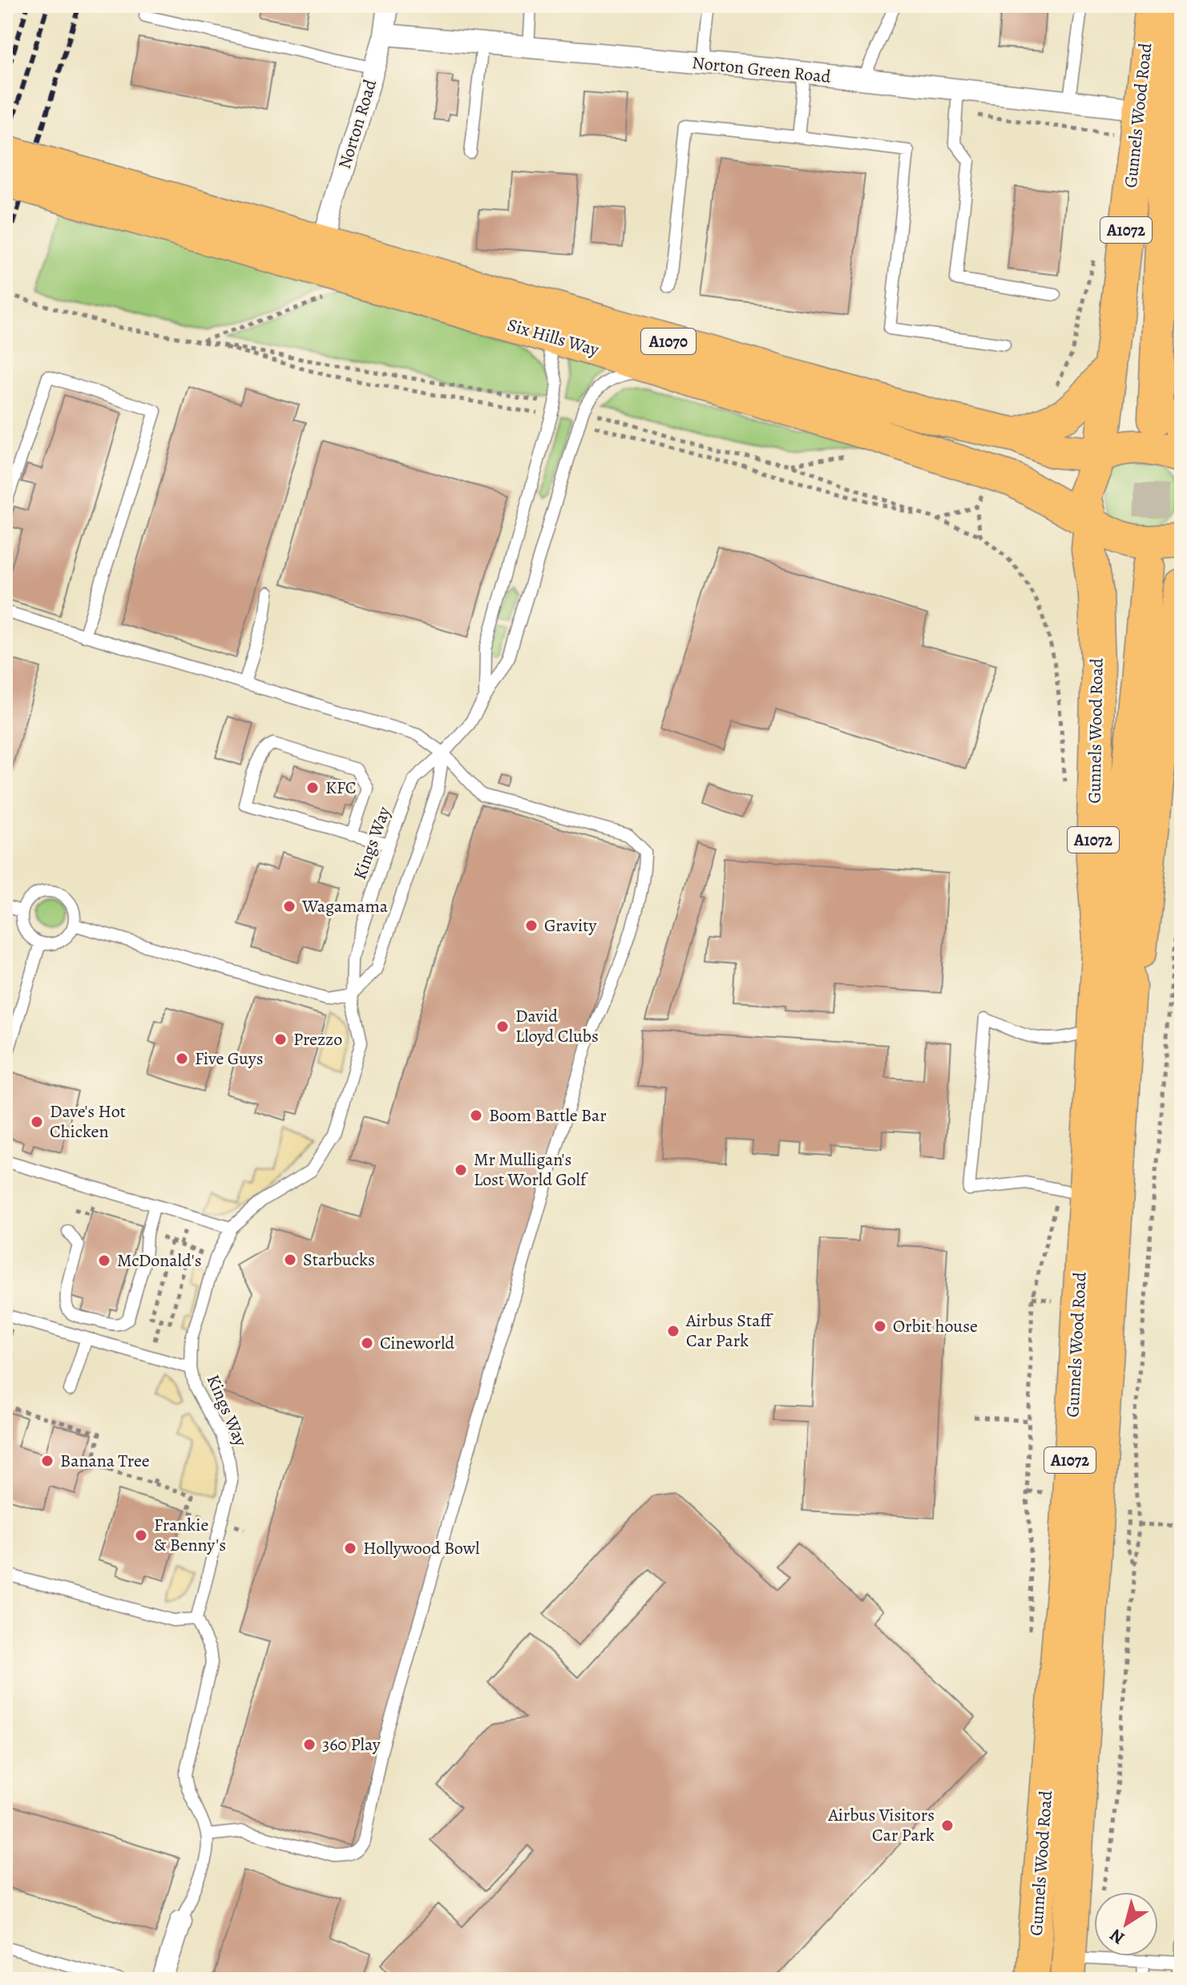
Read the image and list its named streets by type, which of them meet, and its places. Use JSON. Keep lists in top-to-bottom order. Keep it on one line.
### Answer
{"streets":{"main road":["Gunnels Wood Road","A1072","Six Hills Way","A1070"],"street":["Norton Green Road","Norton Road"],"lane":["Kings Way"]},"crossings":[["Norton Green Road","Gunnels Wood Road"],["Norton Green Road","Norton Road"],["Gunnels Wood Road","Six Hills Way"],["Norton Road","Six Hills Way"],["Six Hills Way","Kings Way"]],"places":["KFC","Wagamama","Gravity","David Lloyd Clubs","Prezzo","Five Guys","Boom Battle Bar","Dave's Hot Chicken","Mr Mulligan's Lost World Golf","Starbucks","McDonald's","Orbit house","Airbus Staff Car Park","Cineworld","Banana Tree","Frankie & Benny's","Hollywood Bowl","360 Play","Airbus Visitors Car Park"],"north":"bottom left"}
